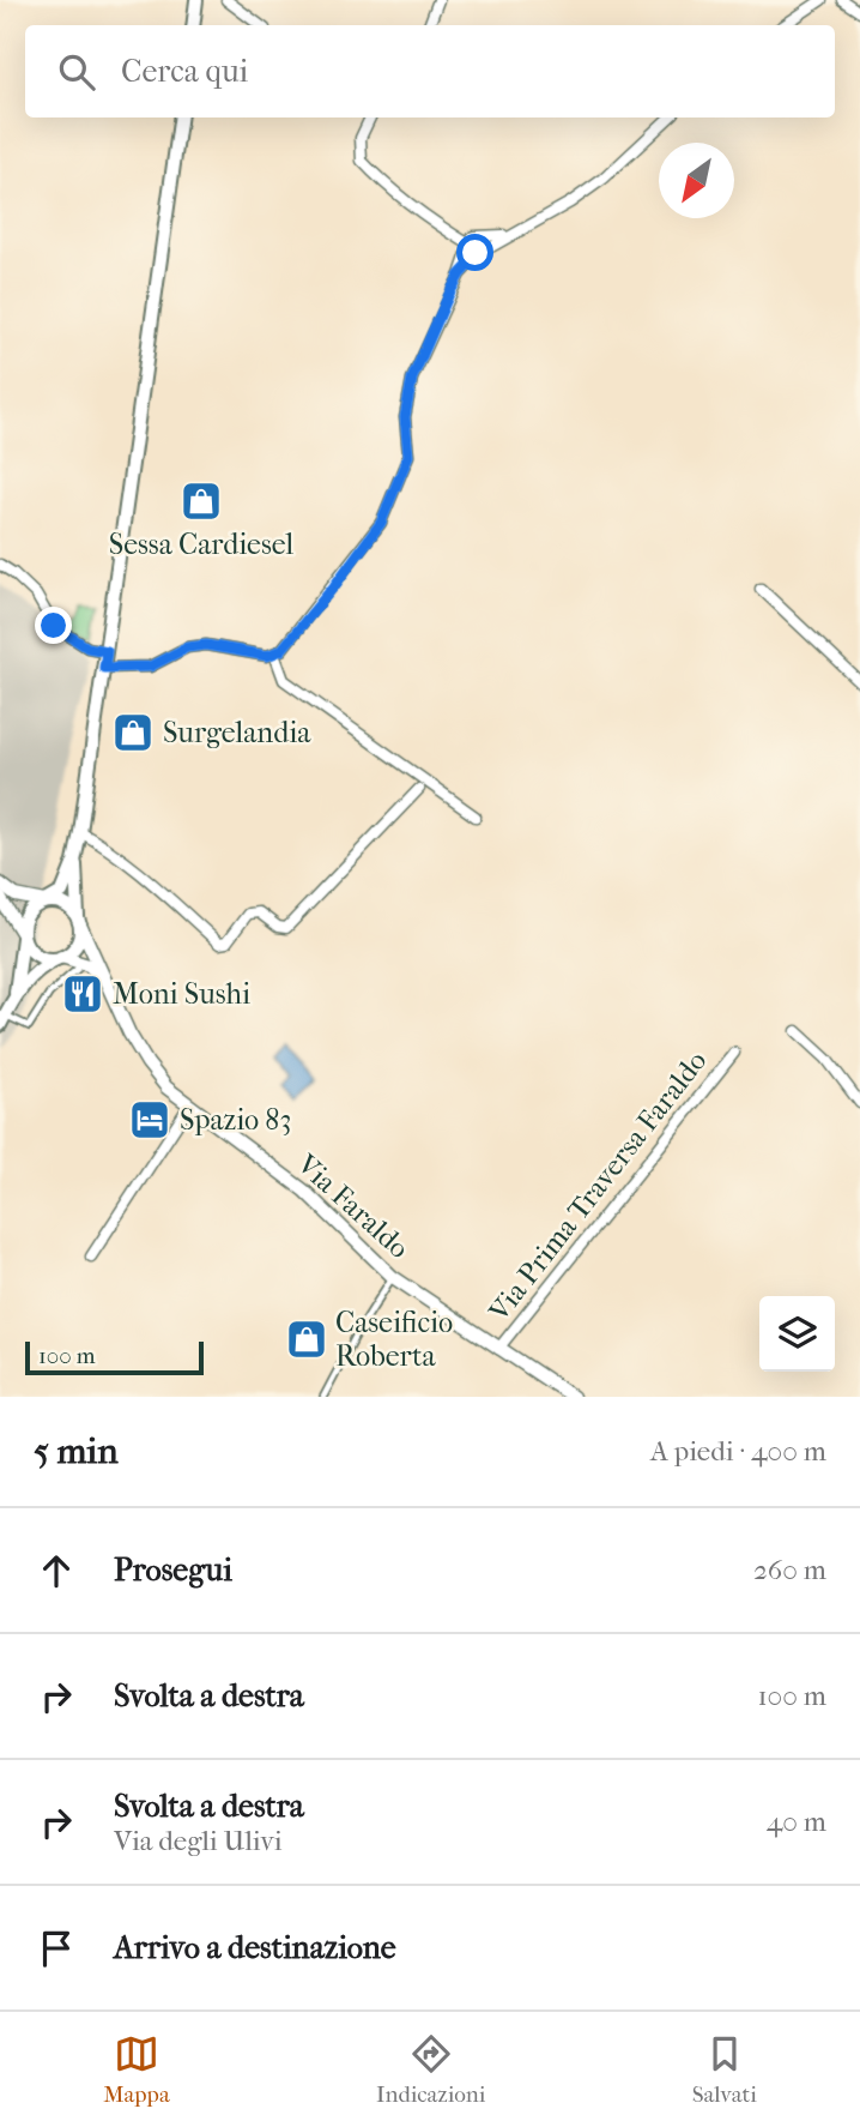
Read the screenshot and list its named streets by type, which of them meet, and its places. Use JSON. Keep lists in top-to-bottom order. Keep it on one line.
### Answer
{"streets":{"street":["Via Prima Traversa Faraldo","Via Faraldo"]},"crossings":[["Via Prima Traversa Faraldo","Via Faraldo"]],"places":{"shop":["Sessa Cardiesel","Surgelandia","Caseificio Roberta"],"restaurant":["Moni Sushi"],"hotel":["Spazio 83"]},"scale_bar":"100 m","north":"bottom left","page":{"search":"Cerca qui","scale":"100 m","heading":["5 min","A piedi · 400 m"],"list":[["Prosegui","260 m"],["Svolta a destra","100 m"],["Svolta a destra","Via degli Ulivi","40 m"],"Arrivo a destinazione"],"nav":["Mappa","Indicazioni","Salvati"]}}
